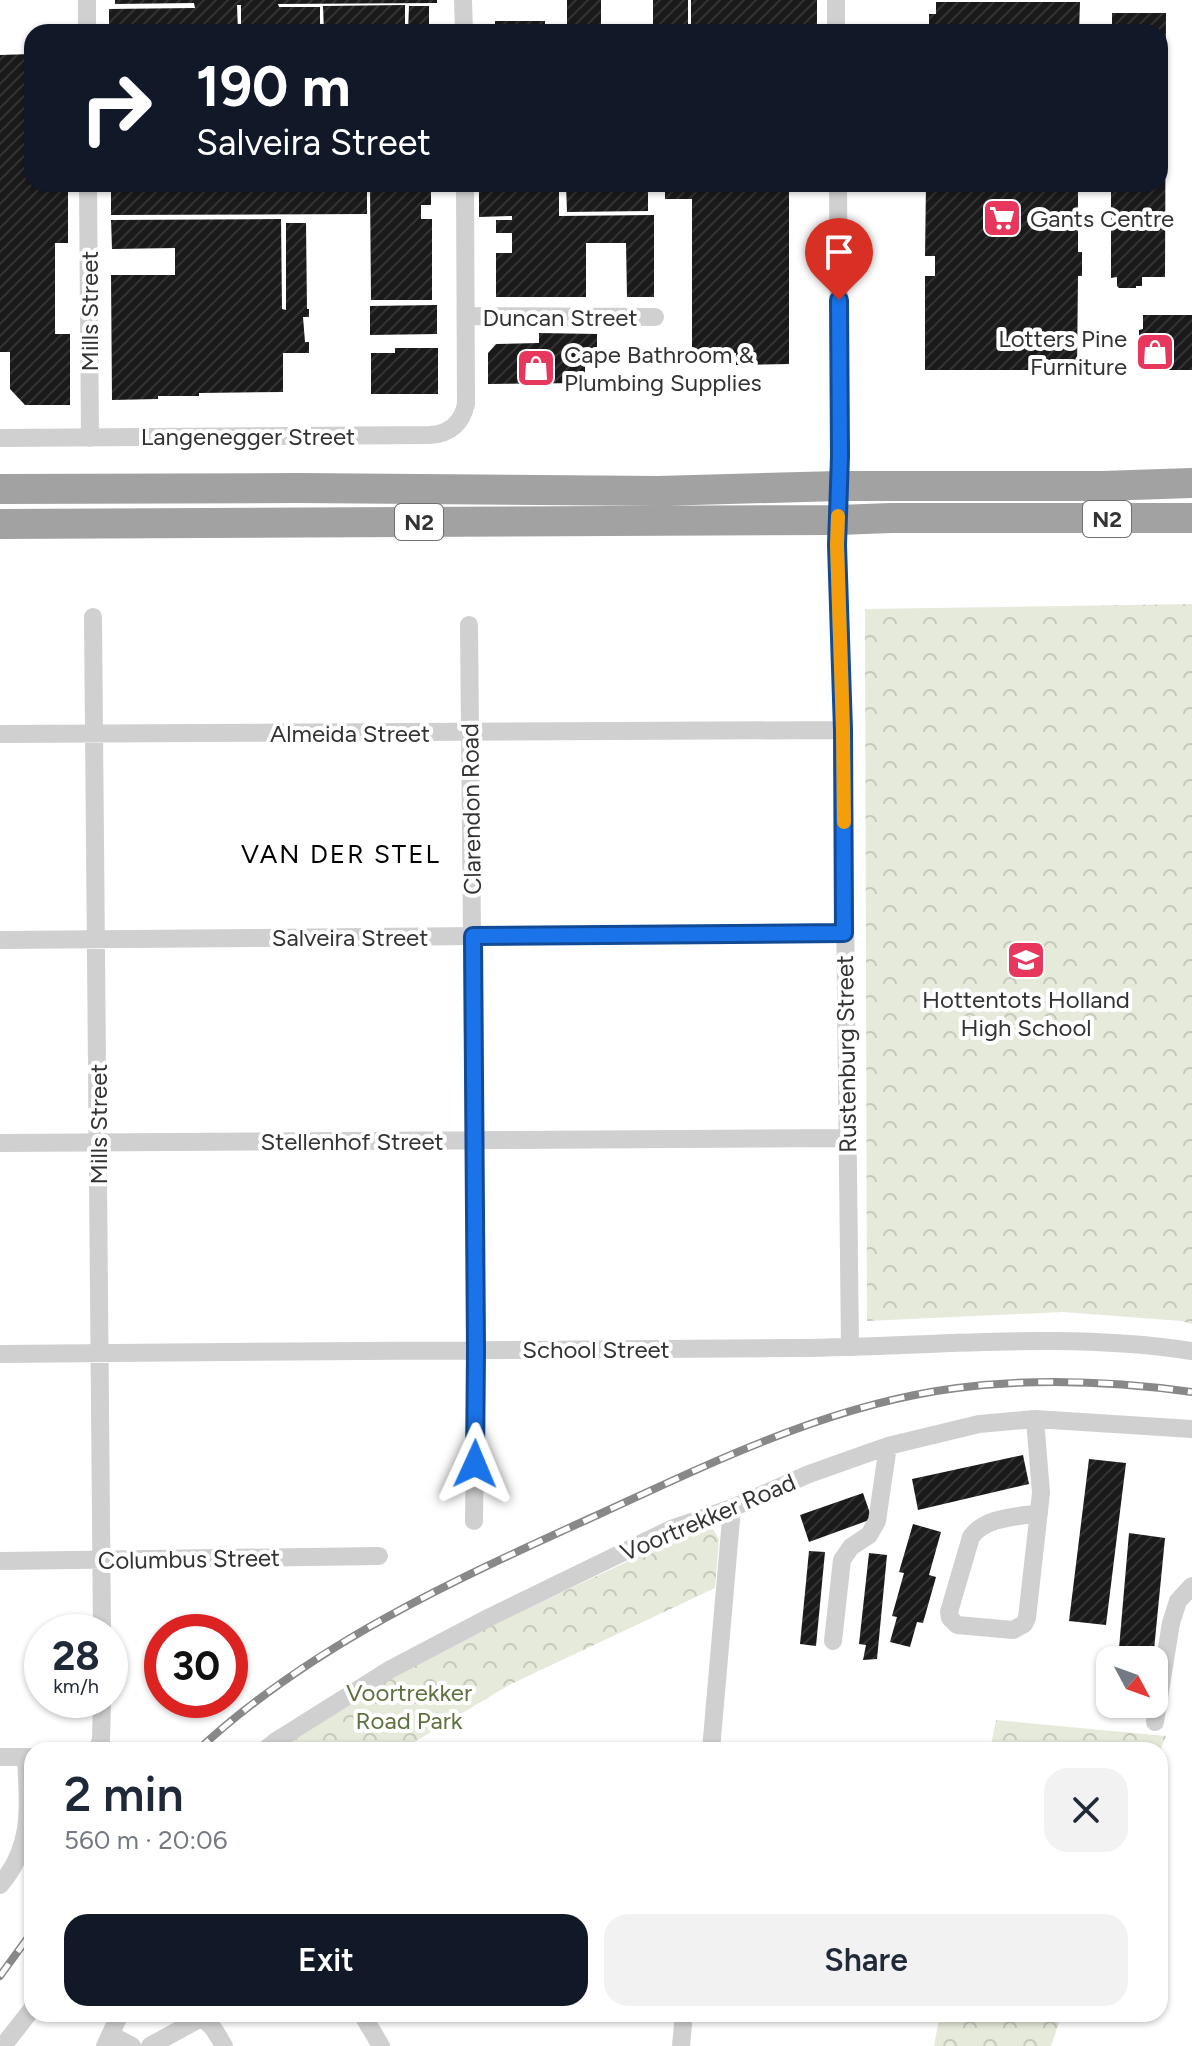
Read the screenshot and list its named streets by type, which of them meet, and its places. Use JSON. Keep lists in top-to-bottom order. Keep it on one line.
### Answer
{"streets":{"highway":["N2"],"street":["Mills Street","Duncan Street","Langenegger Street","Almeida Street","Clarendon Road","Salveira Street","Rustenburg Street","Stellenhof Street","School Street","Voortrekker Road","Columbus Street"]},"crossings":[["Mills Street","Langenegger Street"],["Mills Street","Almeida Street"],["Mills Street","Salveira Street"],["Mills Street","Stellenhof Street"],["Mills Street","School Street"],["Mills Street","Columbus Street"],["Duncan Street","Langenegger Street"],["N2","Rustenburg Street"],["Almeida Street","Clarendon Road"],["Almeida Street","Rustenburg Street"],["Clarendon Road","Salveira Street"],["Clarendon Road","Stellenhof Street"],["Clarendon Road","School Street"],["Salveira Street","Rustenburg Street"],["Rustenburg Street","Stellenhof Street"],["Rustenburg Street","School Street"]],"districts":["VAN DER STEL"],"parks":["Voortrekker Road Park"],"places":{"supermarket":["Gants Centre"],"shop":["Lotters Pine Furniture","Cape Bathroom & Plumbing Supplies"],"school or university":["Hottentots Holland High School"]},"north":"bottom right","page":{"turn":["190 m","Salveira Street"],"speed":"28 km/h","limit":"30","heading":["2 min","560 m · 20:06"],"buttons":["Exit","Share"]}}
